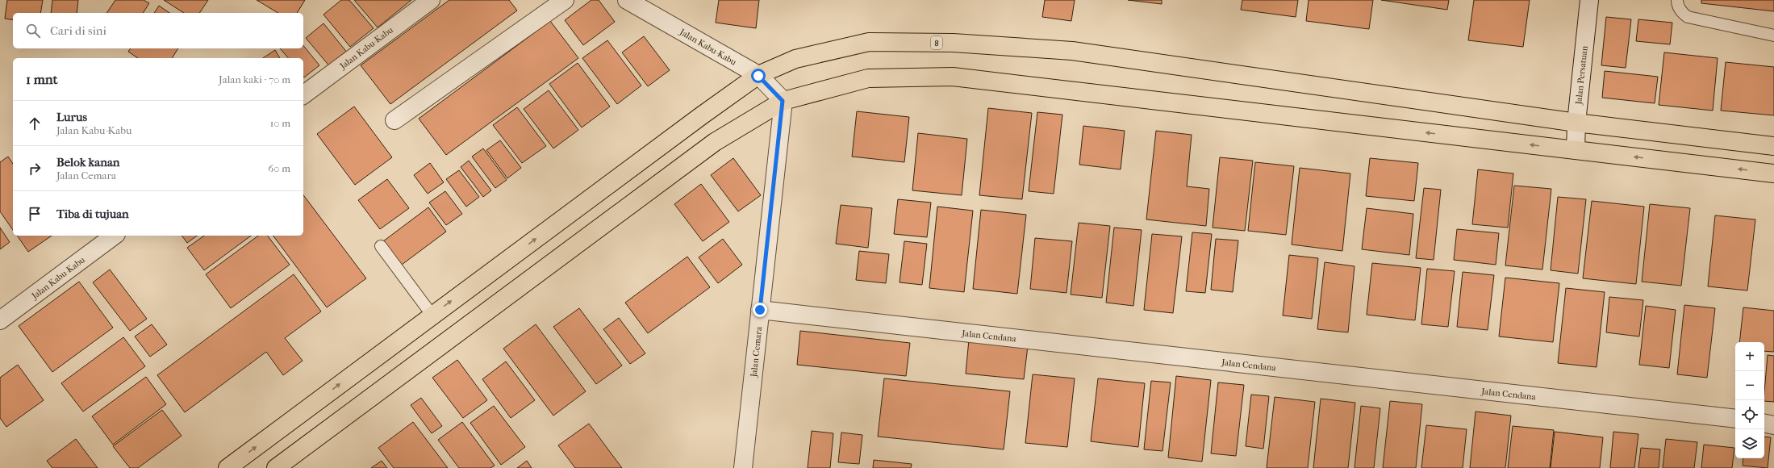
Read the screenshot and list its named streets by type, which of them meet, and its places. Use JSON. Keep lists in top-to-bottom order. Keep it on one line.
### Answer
{"streets":{"highway":["8"],"street":["Jalan Kabu-Kabu","Jalan Persatuan","Jalan Cendana","Jalan Cemara"]},"crossings":[["8","Jalan Kabu-Kabu"],["8","Jalan Persatuan"],["Jalan Kabu-Kabu","Jalan Cemara"],["Jalan Cendana","Jalan Cemara"]],"page":{"search":"Cari di sini","heading":["1 mnt","Jalan kaki · 70 m"],"list":[["Lurus","Jalan Kabu-Kabu","10 m"],["Belok kanan","Jalan Cemara","60 m"],"Tiba di tujuan"],"map_buttons":["+","−"]}}
